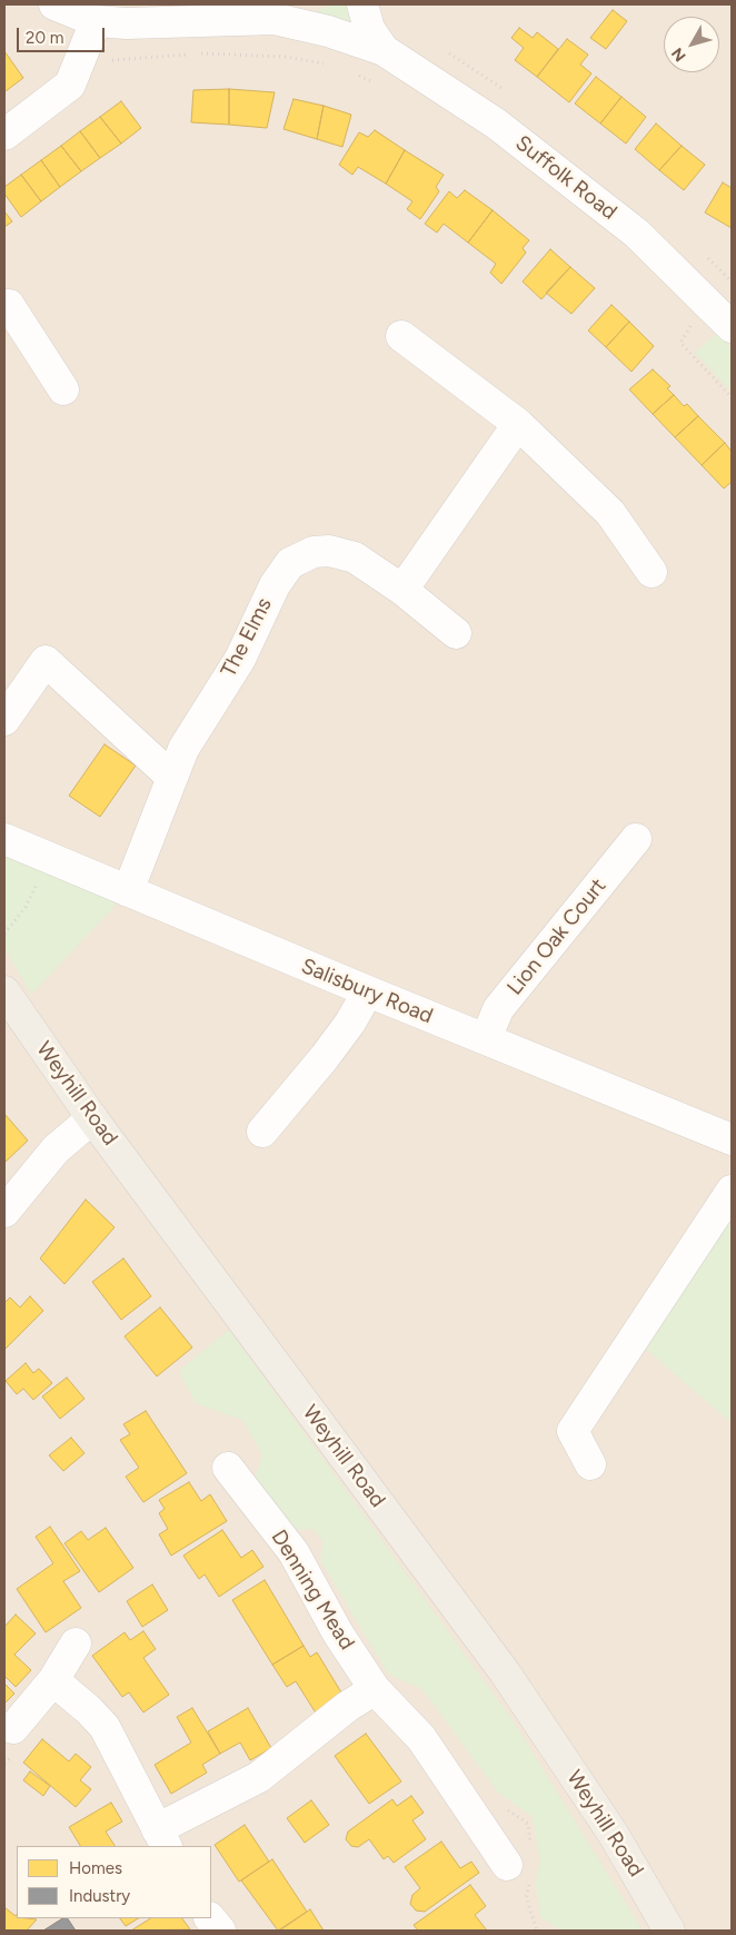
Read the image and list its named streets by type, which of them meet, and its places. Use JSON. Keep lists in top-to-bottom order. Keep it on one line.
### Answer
{"streets":{"main road":["Weyhill Road"],"street":["Suffolk Road","The Elms","Lion Oak Court","Salisbury Road","Denning Mead"]},"crossings":[["The Elms","Salisbury Road"],["Lion Oak Court","Salisbury Road"]],"legend":["Homes","Industry"],"scale_bar":"20 m","north":"bottom left"}
